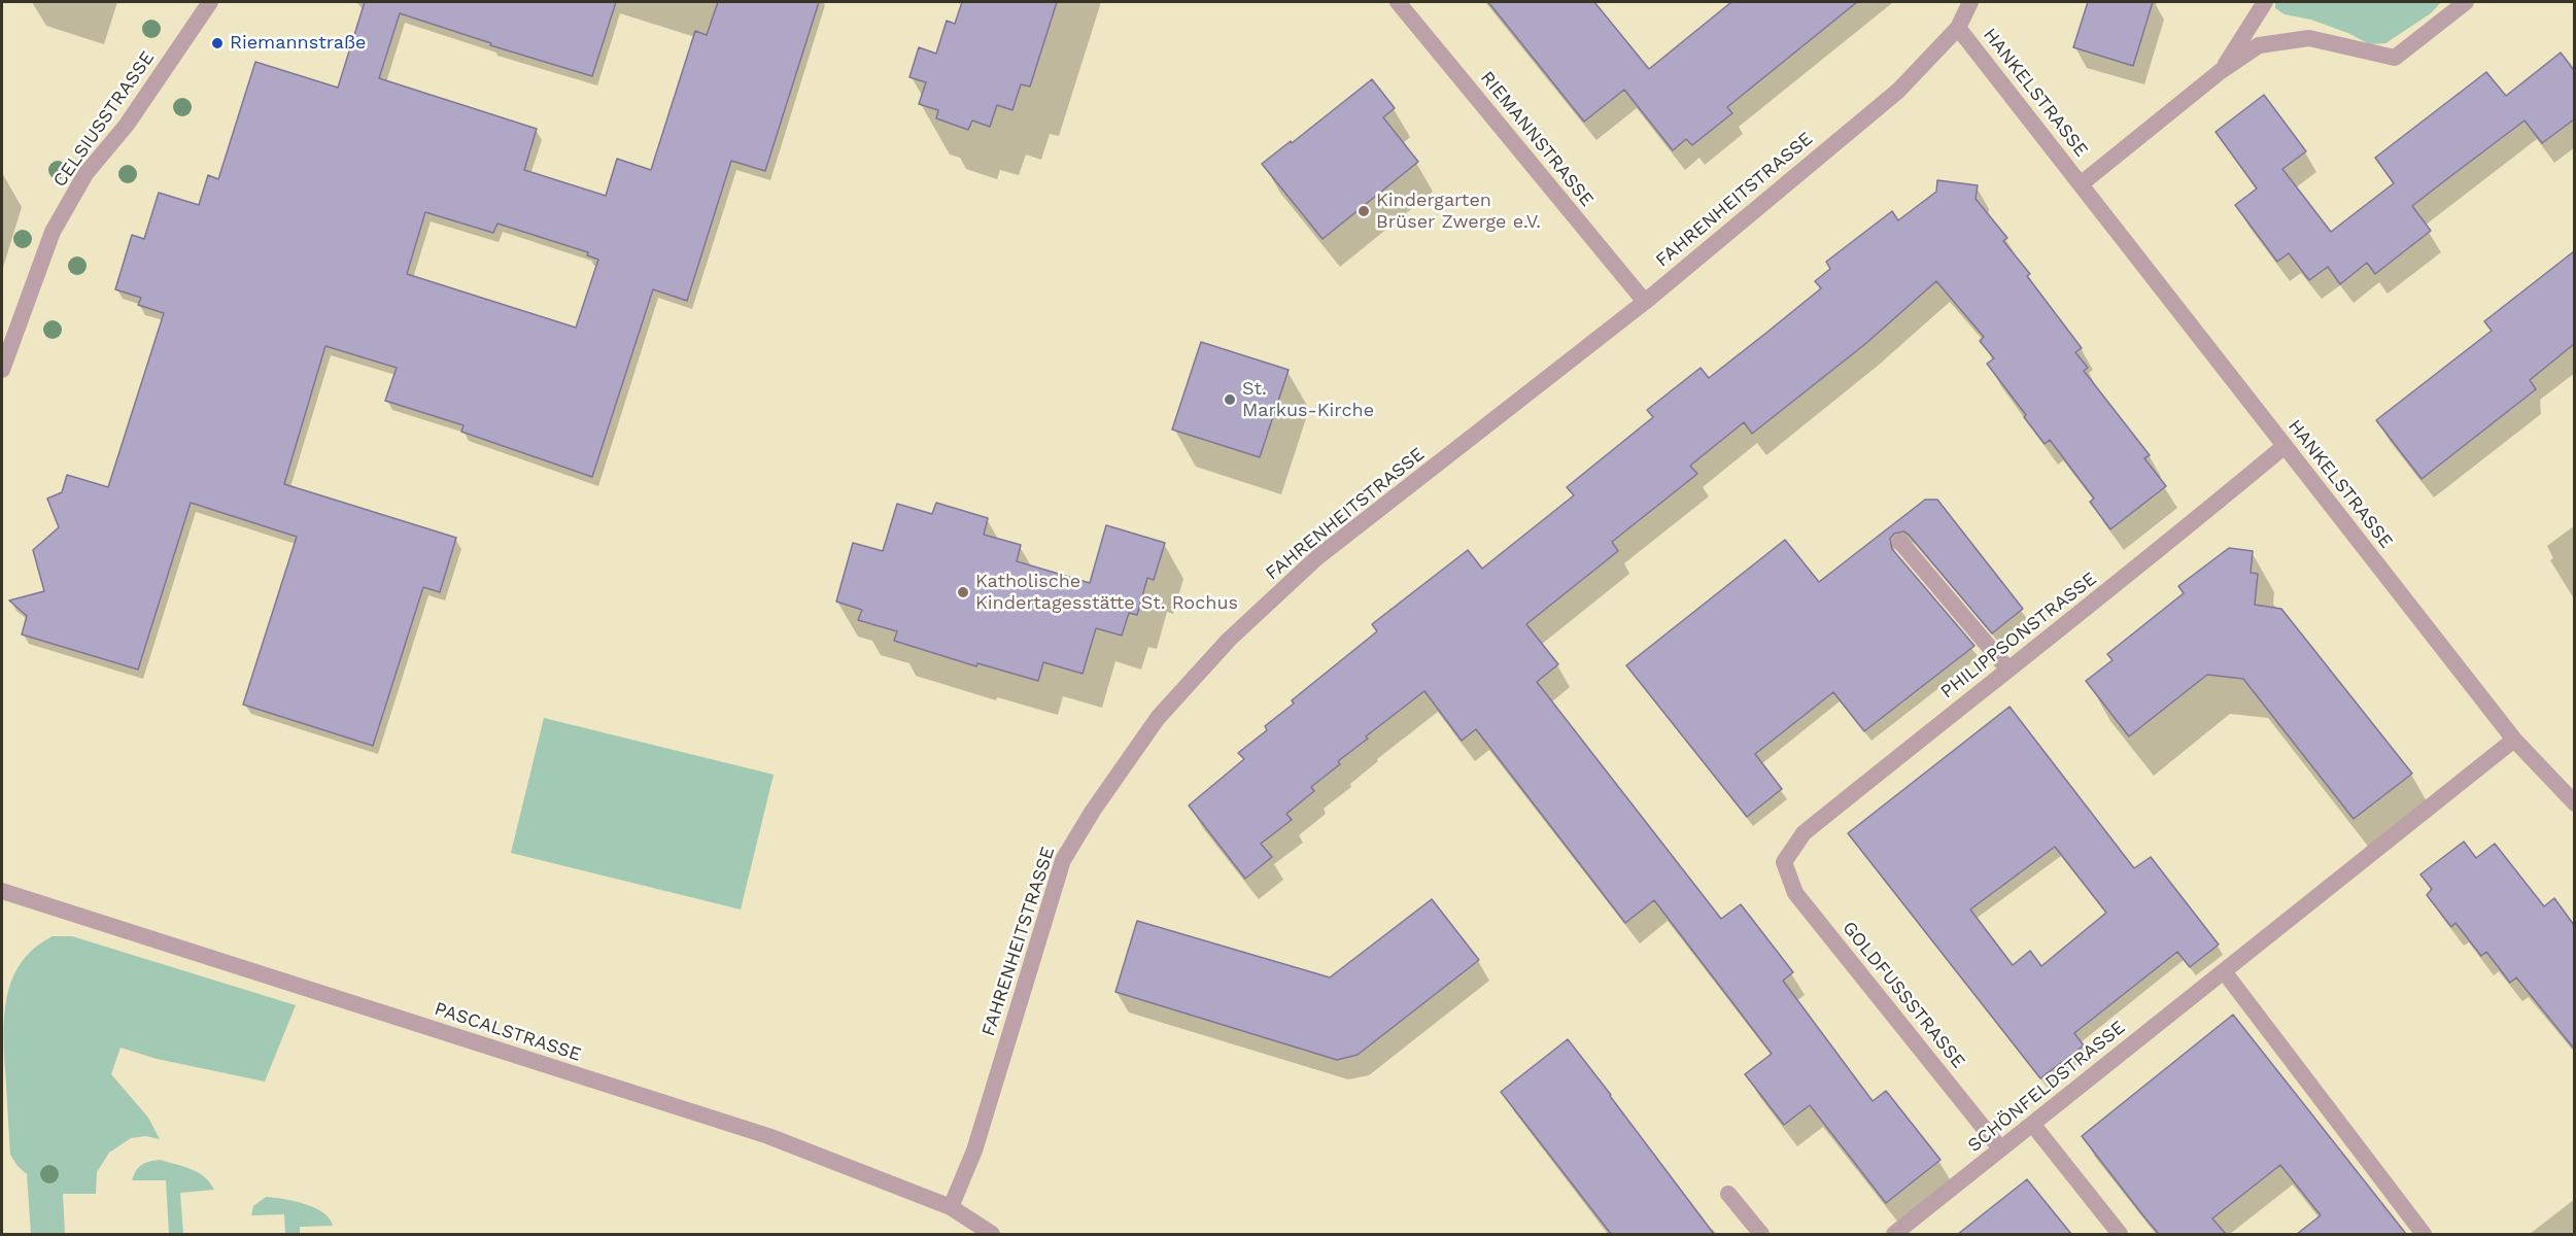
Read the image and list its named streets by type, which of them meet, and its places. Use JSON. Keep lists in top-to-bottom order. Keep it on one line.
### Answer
{"streets":{"street":["HANKELSTRASSE","CELSIUSSTRASSE","RIEMANNSTRASSE","FAHRENHEITSTRASSE","PHILIPPSONSTRASSE","GOLDFUSSSTRASSE","PASCALSTRASSE","SCHÖNFELDSTRASSE"]},"crossings":[["HANKELSTRASSE","FAHRENHEITSTRASSE"],["HANKELSTRASSE","PHILIPPSONSTRASSE"],["HANKELSTRASSE","SCHÖNFELDSTRASSE"],["RIEMANNSTRASSE","FAHRENHEITSTRASSE"],["FAHRENHEITSTRASSE","PASCALSTRASSE"],["PHILIPPSONSTRASSE","GOLDFUSSSTRASSE"],["GOLDFUSSSTRASSE","SCHÖNFELDSTRASSE"]],"places":["Riemannstraße","Kindergarten Brüser Zwerge e.V.","St. Markus-Kirche","Katholische Kindertagesstätte St. Rochus"]}
